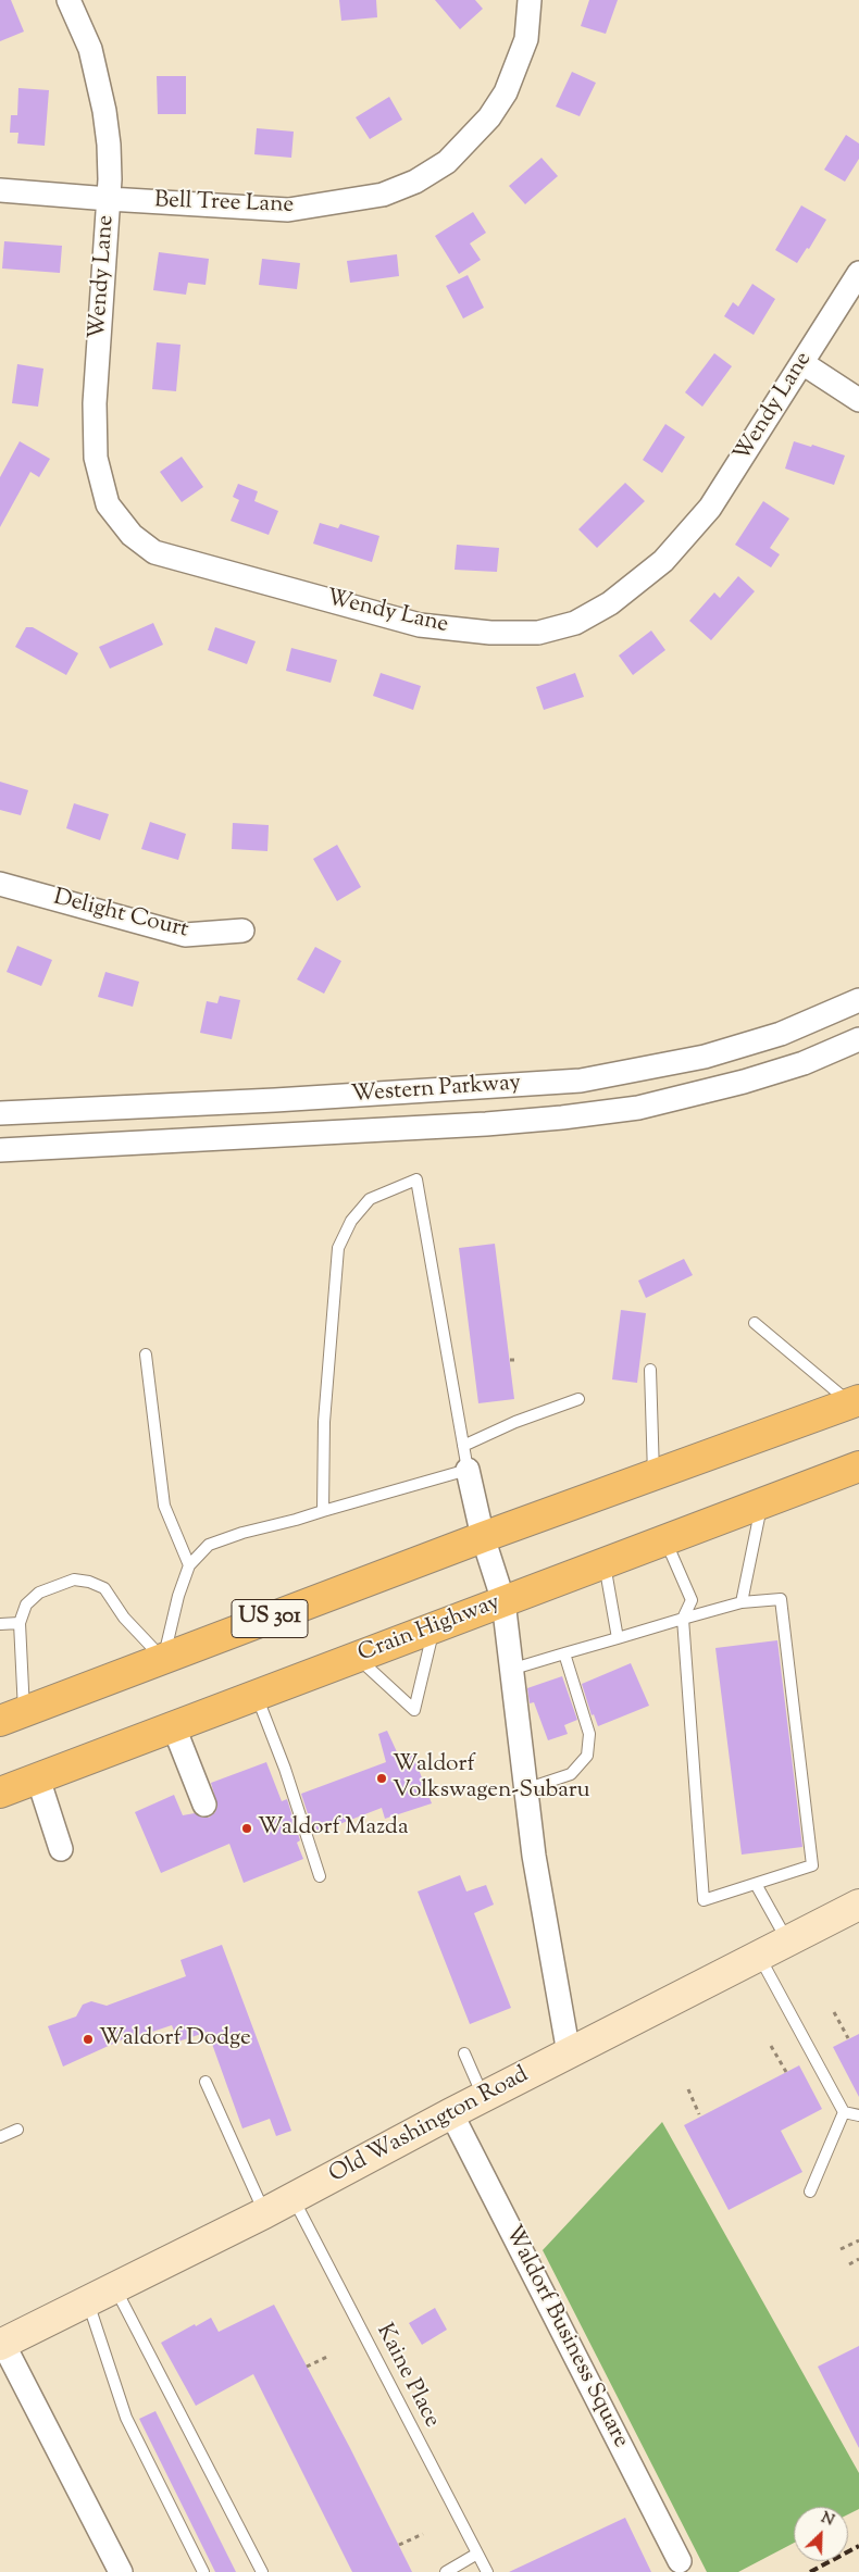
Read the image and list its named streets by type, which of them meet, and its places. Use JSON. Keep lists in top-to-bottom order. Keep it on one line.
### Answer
{"streets":{"highway":["US 301","Crain Highway"],"main road":["Old Washington Road"],"street":["Bell Tree Lane","Wendy Lane","Delight Court","Western Parkway","Waldorf Business Square"],"lane":["Kaine Place"]},"crossings":[["Bell Tree Lane","Wendy Lane"],["Old Washington Road","Waldorf Business Square"],["Old Washington Road","Kaine Place"]],"places":["Waldorf Volkswagen-Subaru","Waldorf Mazda","Waldorf Dodge"],"north":"top right"}
